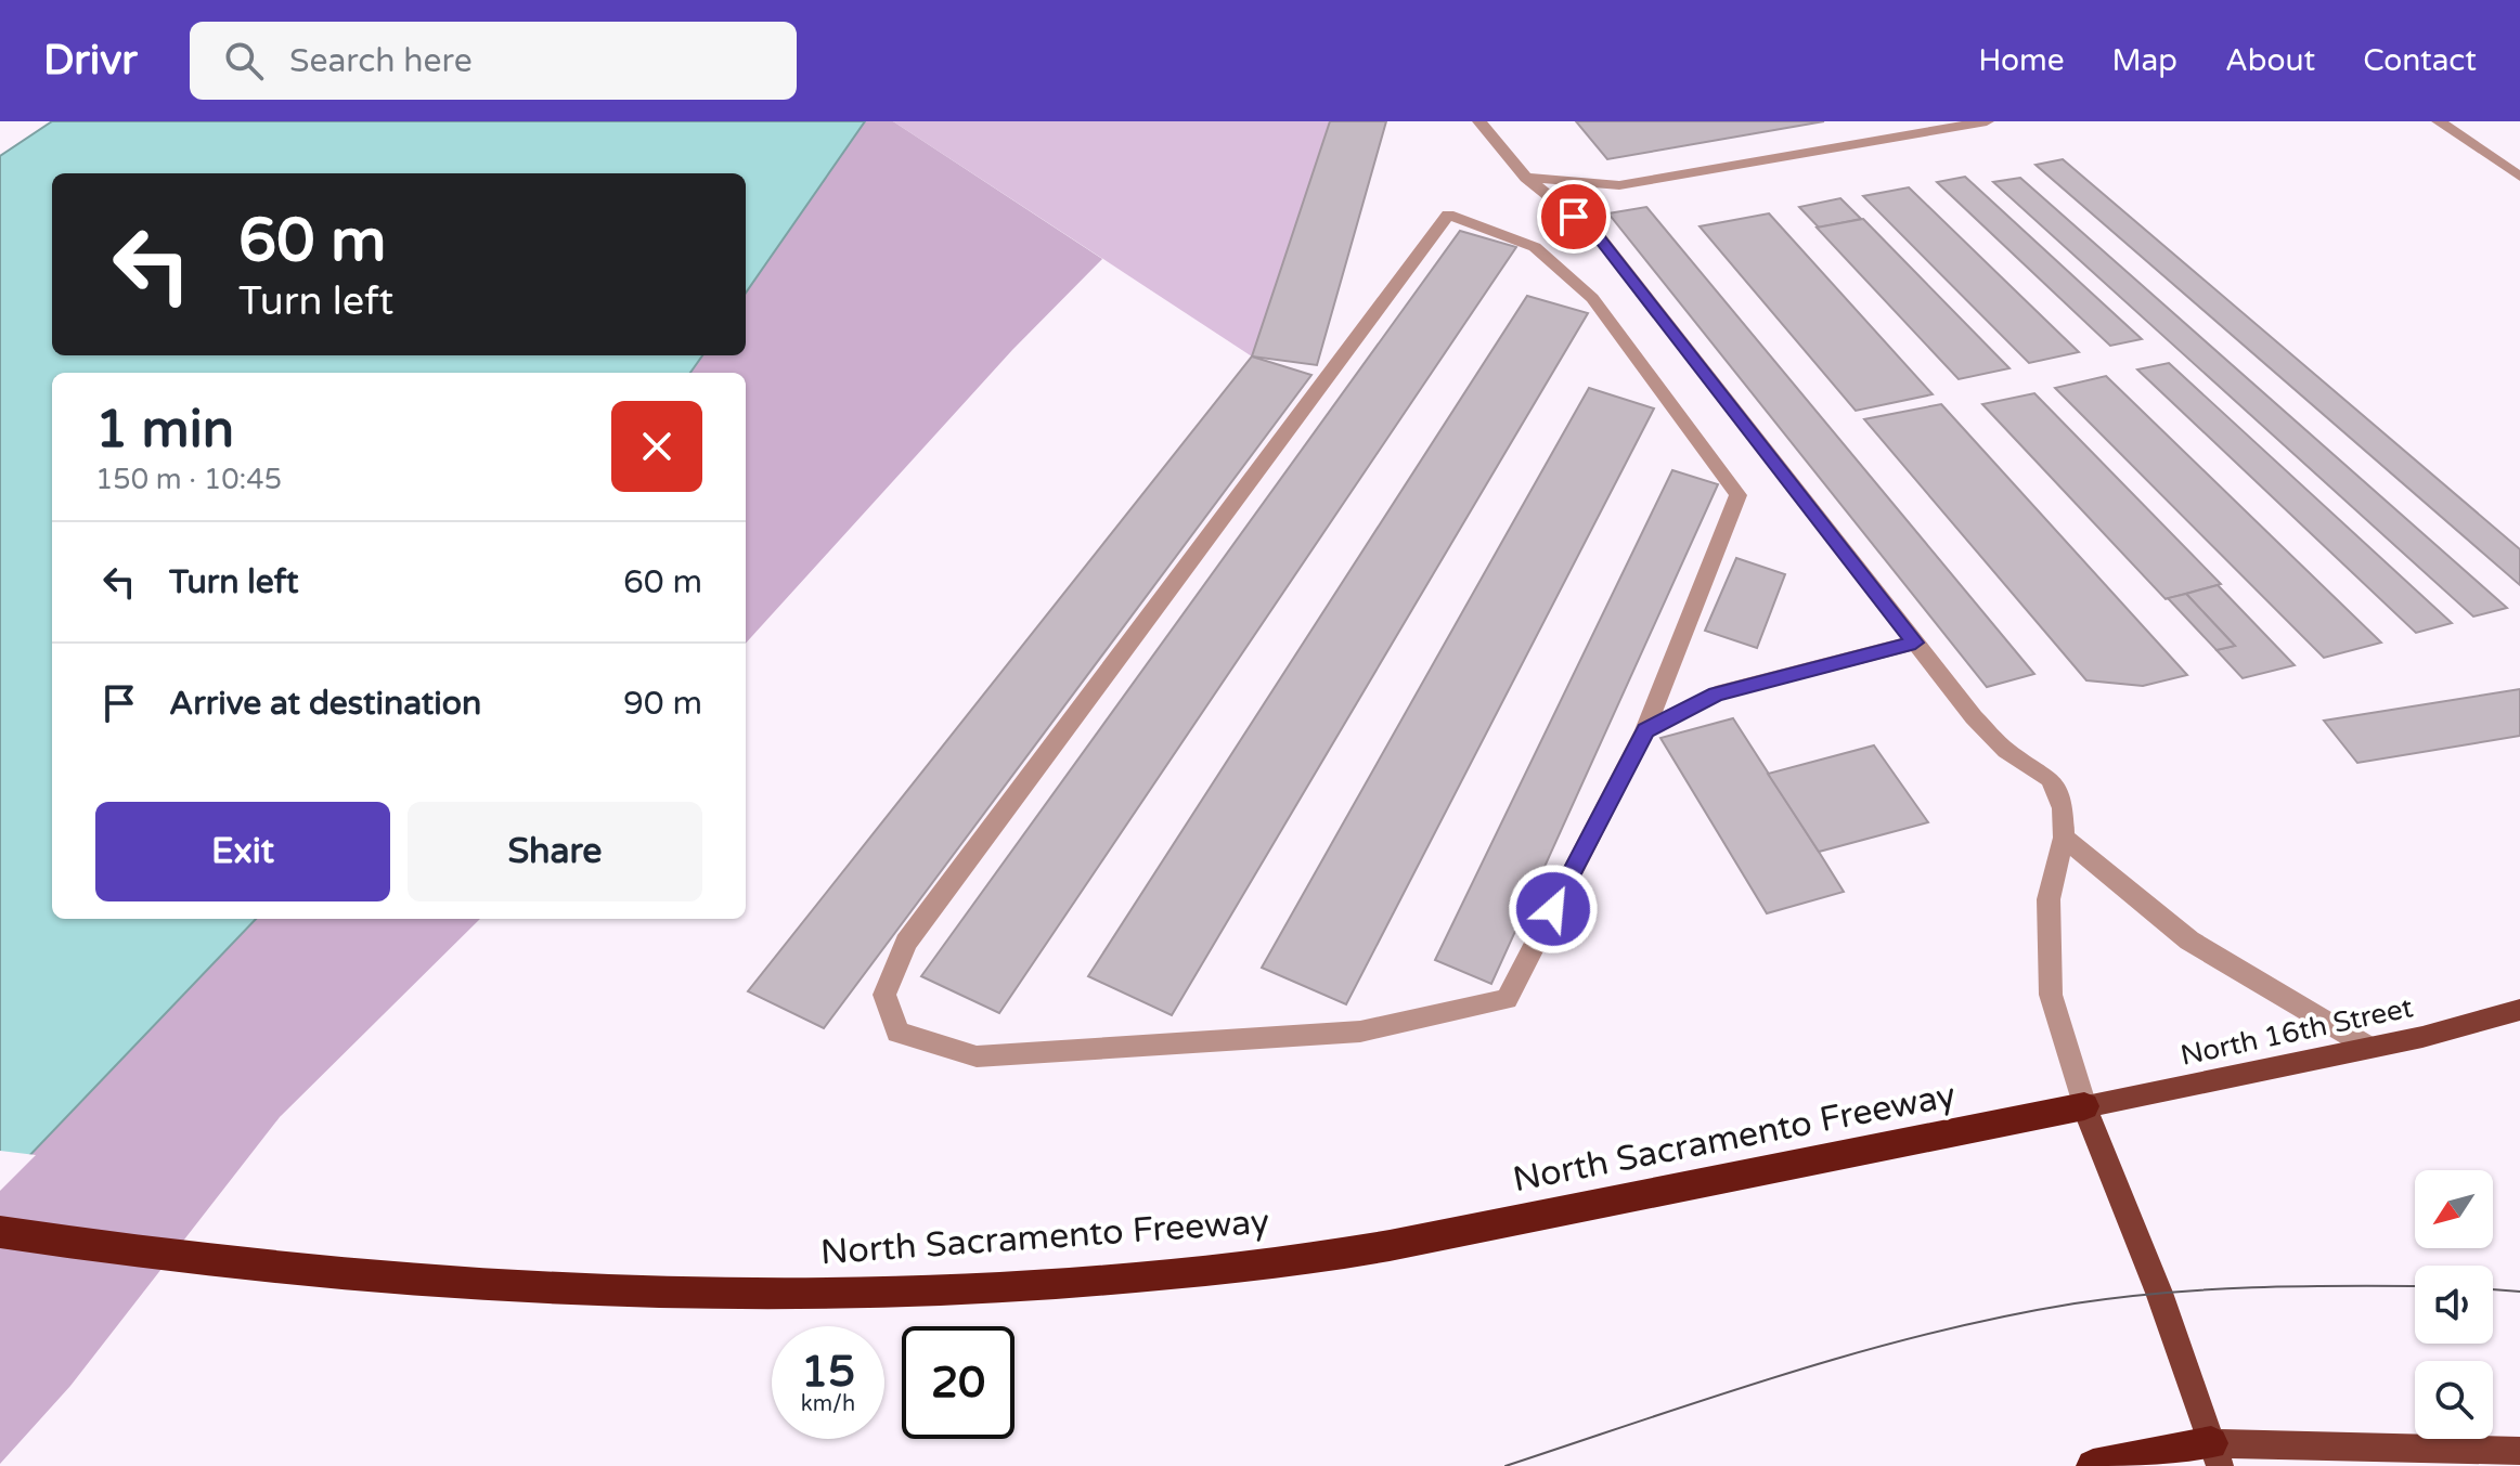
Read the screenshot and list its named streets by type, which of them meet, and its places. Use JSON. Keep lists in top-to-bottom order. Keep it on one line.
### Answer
{"streets":{"highway":["North Sacramento Freeway"],"main road":["North 16th Street"]},"crossings":[["North 16th Street","North Sacramento Freeway"]],"north":"bottom left","page":{"header":"Drivr","search":"Search here","nav":["Home","Map","About","Contact"],"turn":["60 m","Turn left"],"heading":["1 min","150 m · 10:45"],"list":[{"name":"Turn left","value":"60 m"},{"name":"Arrive at destination","value":"90 m"}],"buttons":["Exit","Share"],"speed":"15 km/h","limit":"20"}}
